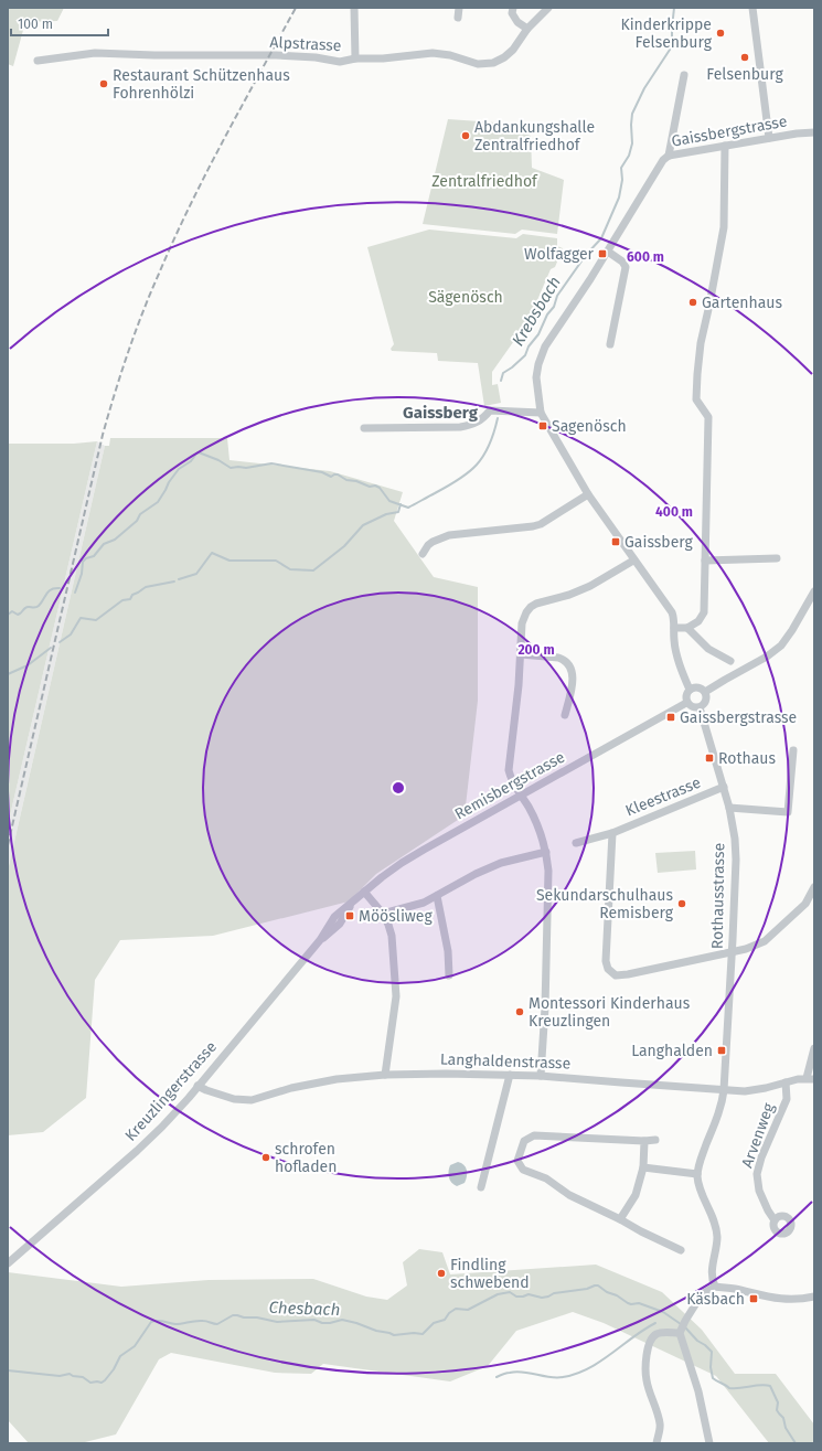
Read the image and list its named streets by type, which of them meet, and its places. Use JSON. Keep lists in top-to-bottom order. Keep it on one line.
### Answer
{"streets":{"street":["Alpstrasse","Gaissbergstrasse","Remisbergstrasse","Kleestrasse","Rothausstrasse","Langhaldenstrasse","Kreuzlingerstrasse","Arvenweg"]},"crossings":[["Gaissbergstrasse","Remisbergstrasse"],["Gaissbergstrasse","Rothausstrasse"],["Remisbergstrasse","Rothausstrasse"],["Remisbergstrasse","Kreuzlingerstrasse"],["Kleestrasse","Rothausstrasse"],["Rothausstrasse","Langhaldenstrasse"],["Langhaldenstrasse","Kreuzlingerstrasse"],["Langhaldenstrasse","Arvenweg"]],"districts":["Gaissberg"],"water":["Krebsbach","Chesbach"],"parks":["Zentralfriedhof","Sägenösch"],"places":{"other":["Kinderkrippe Felsenburg","Felsenburg","Restaurant Schützenhaus Fohrenhölzi","Abdankungshalle Zentralfriedhof","Gartenhaus","Sekundarschulhaus Remisberg","Montessori Kinderhaus Kreuzlingen","schrofen hofladen","Findling schwebend"],"transit":["Wolfagger","Sagenösch","Gaissberg","Gaissbergstrasse","Rothaus","Möösliweg","Langhalden","Käsbach"]},"scale_bar":"100 m","rings":["600 m","400 m","200 m"]}
